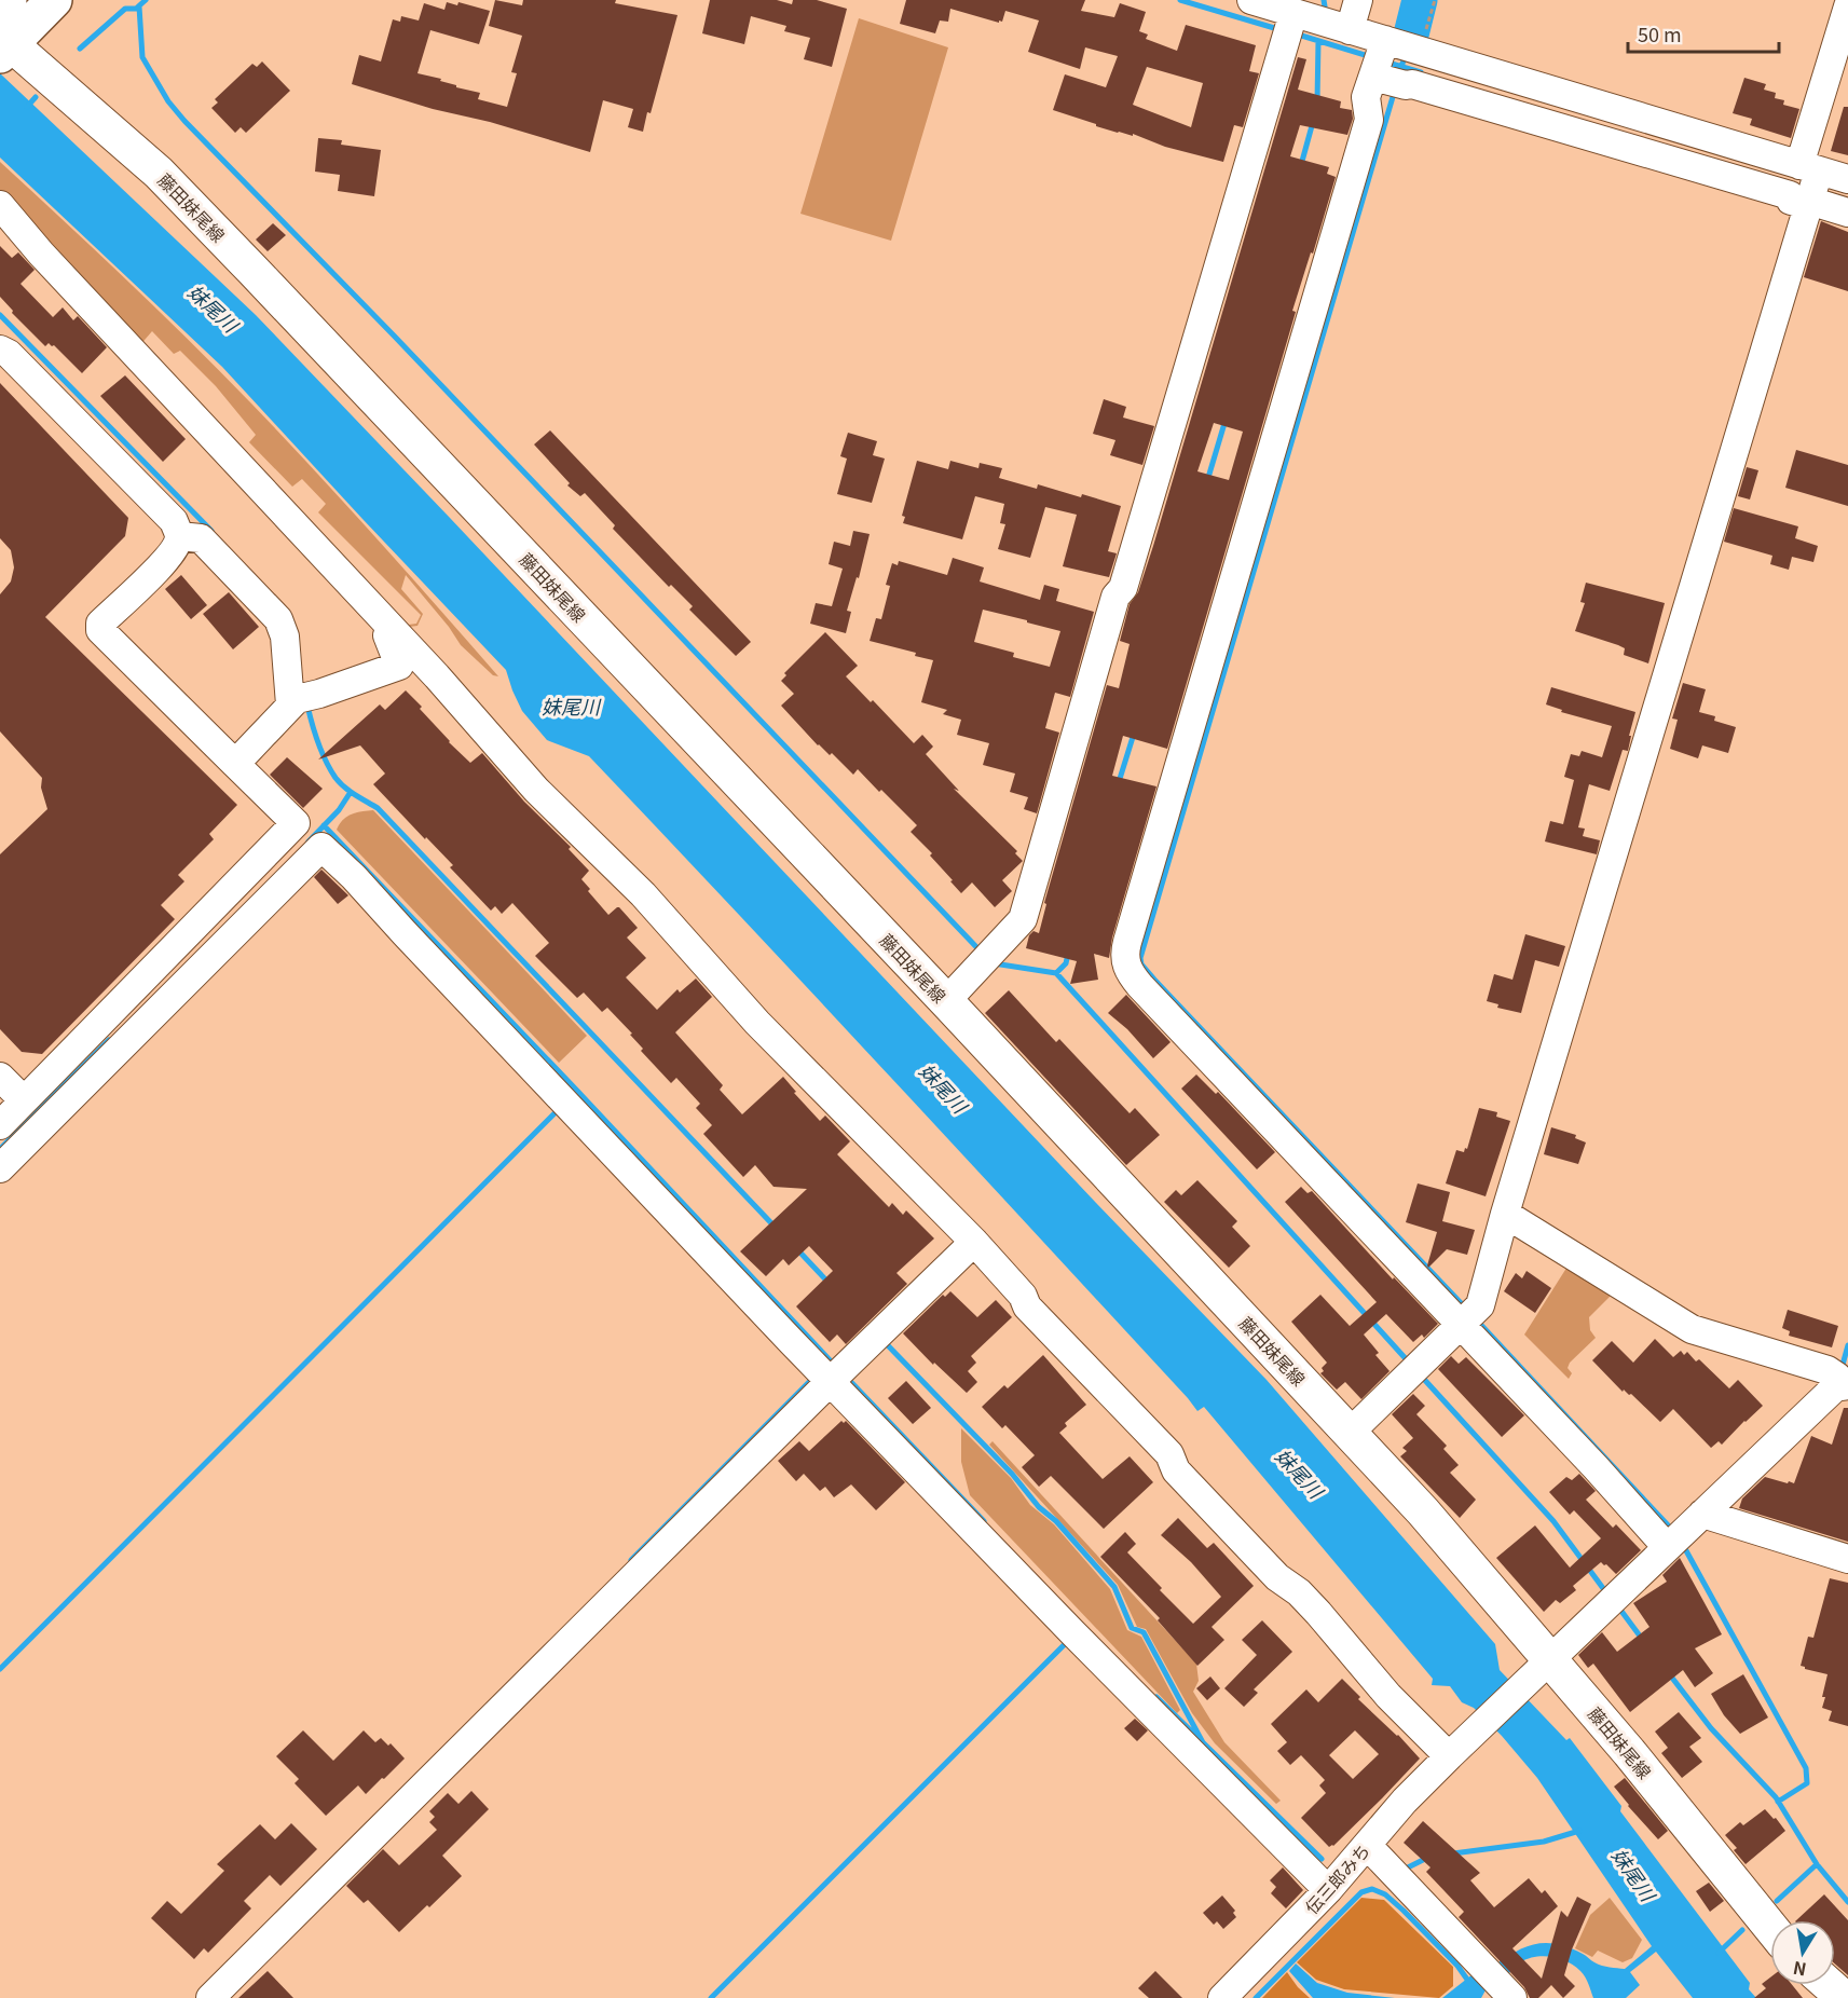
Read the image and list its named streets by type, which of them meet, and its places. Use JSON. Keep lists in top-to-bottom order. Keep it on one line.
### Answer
{"streets":{"main road":["藤田妹尾線"],"street":["伝三郎みち"]},"crossings":[["藤田妹尾線","伝三郎みち"]],"water":["妹尾川"],"scale_bar":"50 m","north":"bottom"}
